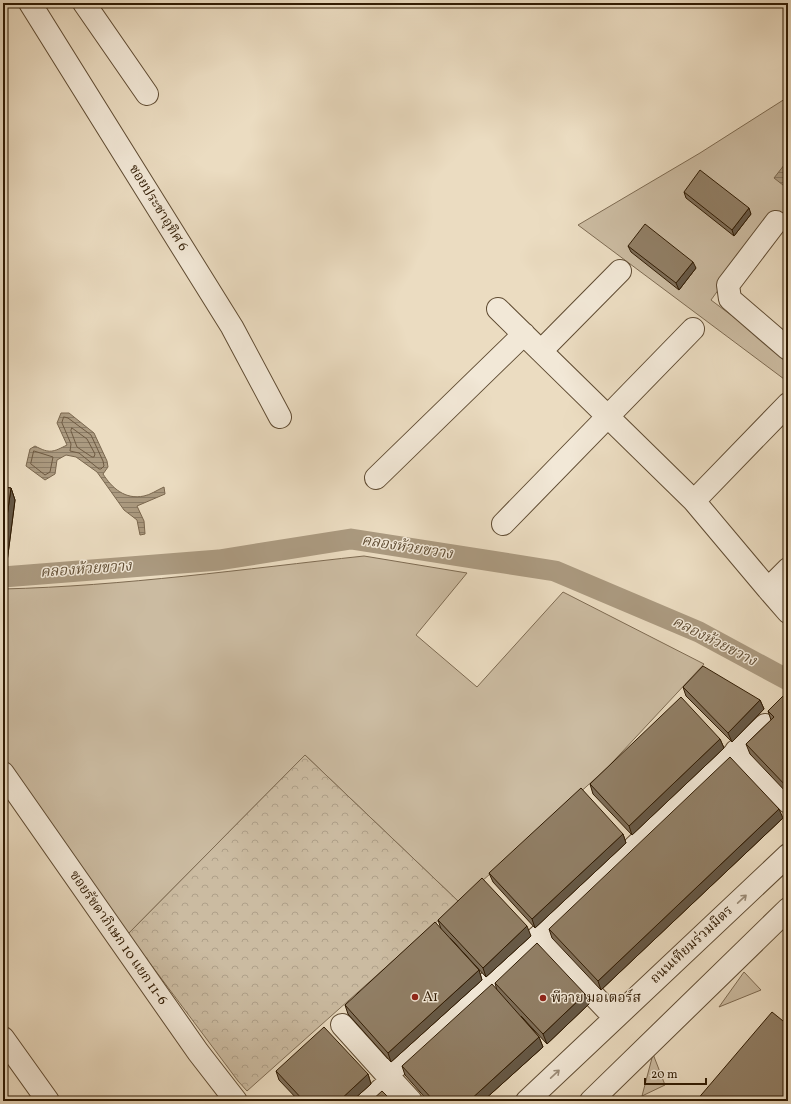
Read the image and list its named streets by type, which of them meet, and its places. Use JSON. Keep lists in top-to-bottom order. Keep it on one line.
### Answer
{"streets":{"street":["ซอยประชาอุทิศ 6","ซอยรัชดาภิเษก 10 แยก 11-6","ถนนเทียมร่วมมิตร"]},"water":["คลองห้วยขวาง"],"places":["A1","พีวาย มอเตอร์ส"],"scale_bar":"20 m"}
